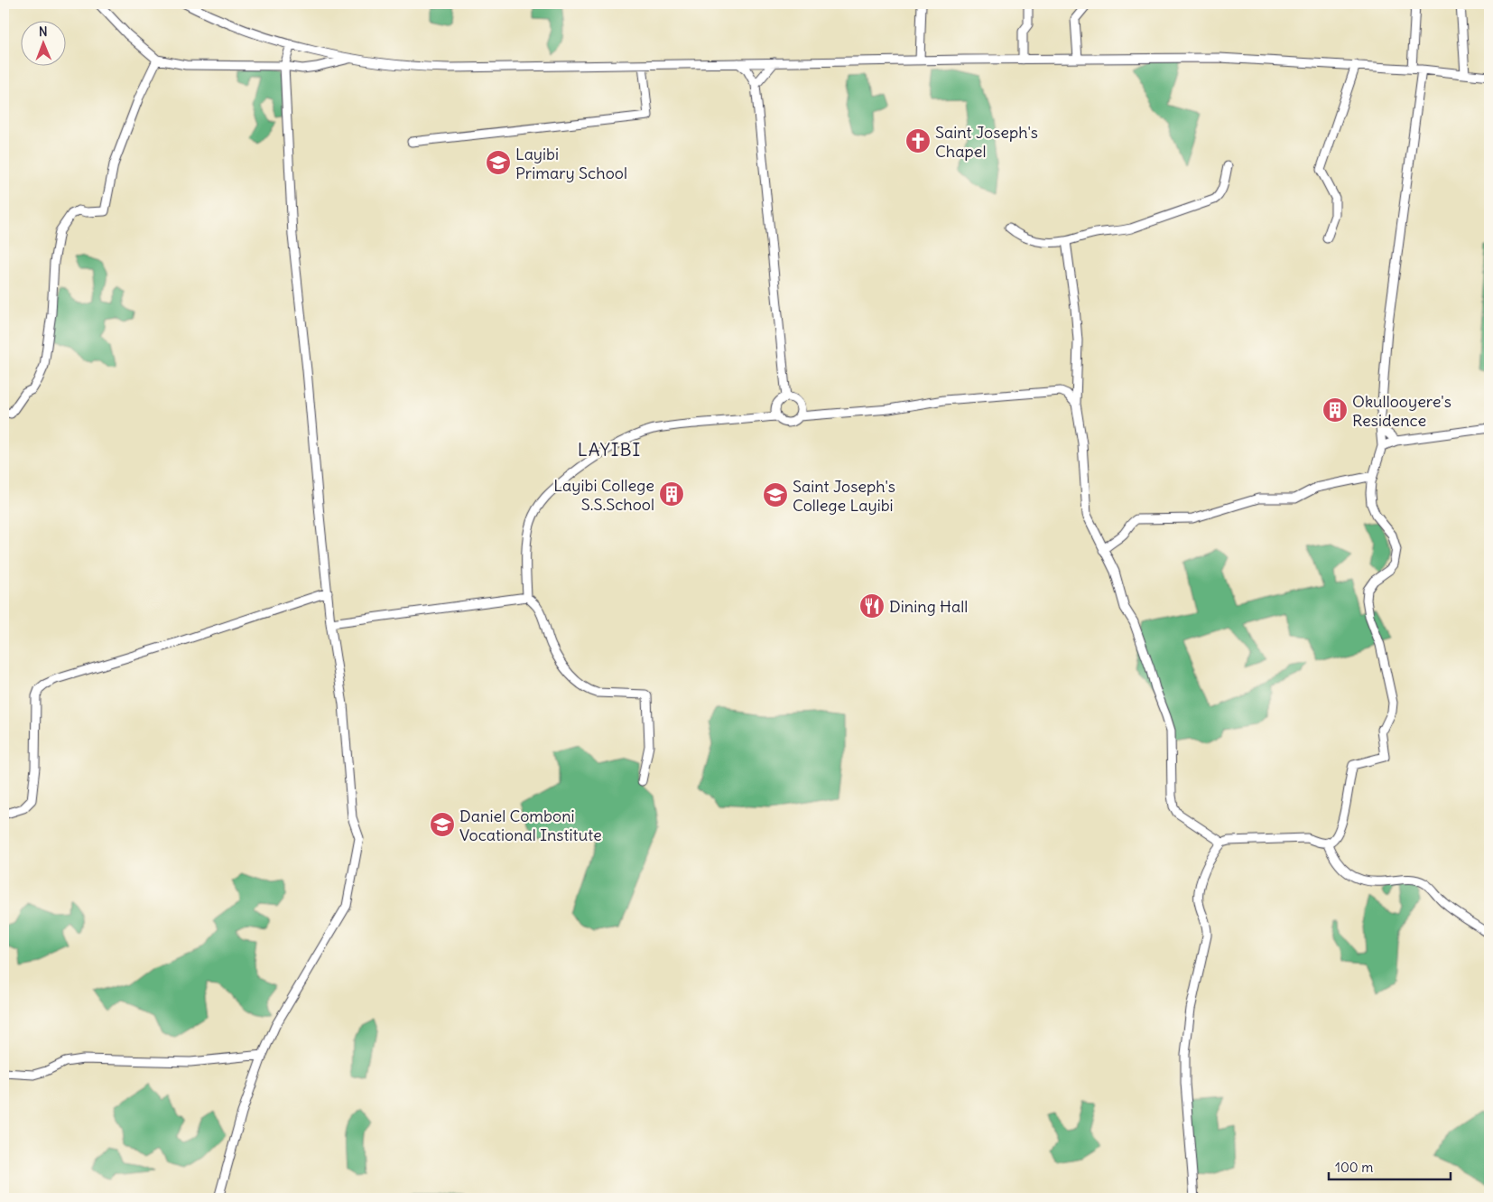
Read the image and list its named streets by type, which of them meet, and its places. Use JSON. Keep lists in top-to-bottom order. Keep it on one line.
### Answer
{"districts":["LAYIBI"],"places":{"church":["Saint Joseph's Chapel"],"school or university":["Layibi Primary School","Saint Joseph's College Layibi","Daniel Comboni Vocational Institute"],"building":["Okullooyere's Residence","Layibi College S.S.School"],"restaurant":["Dining Hall"]},"scale_bar":"100 m","north":"top"}
